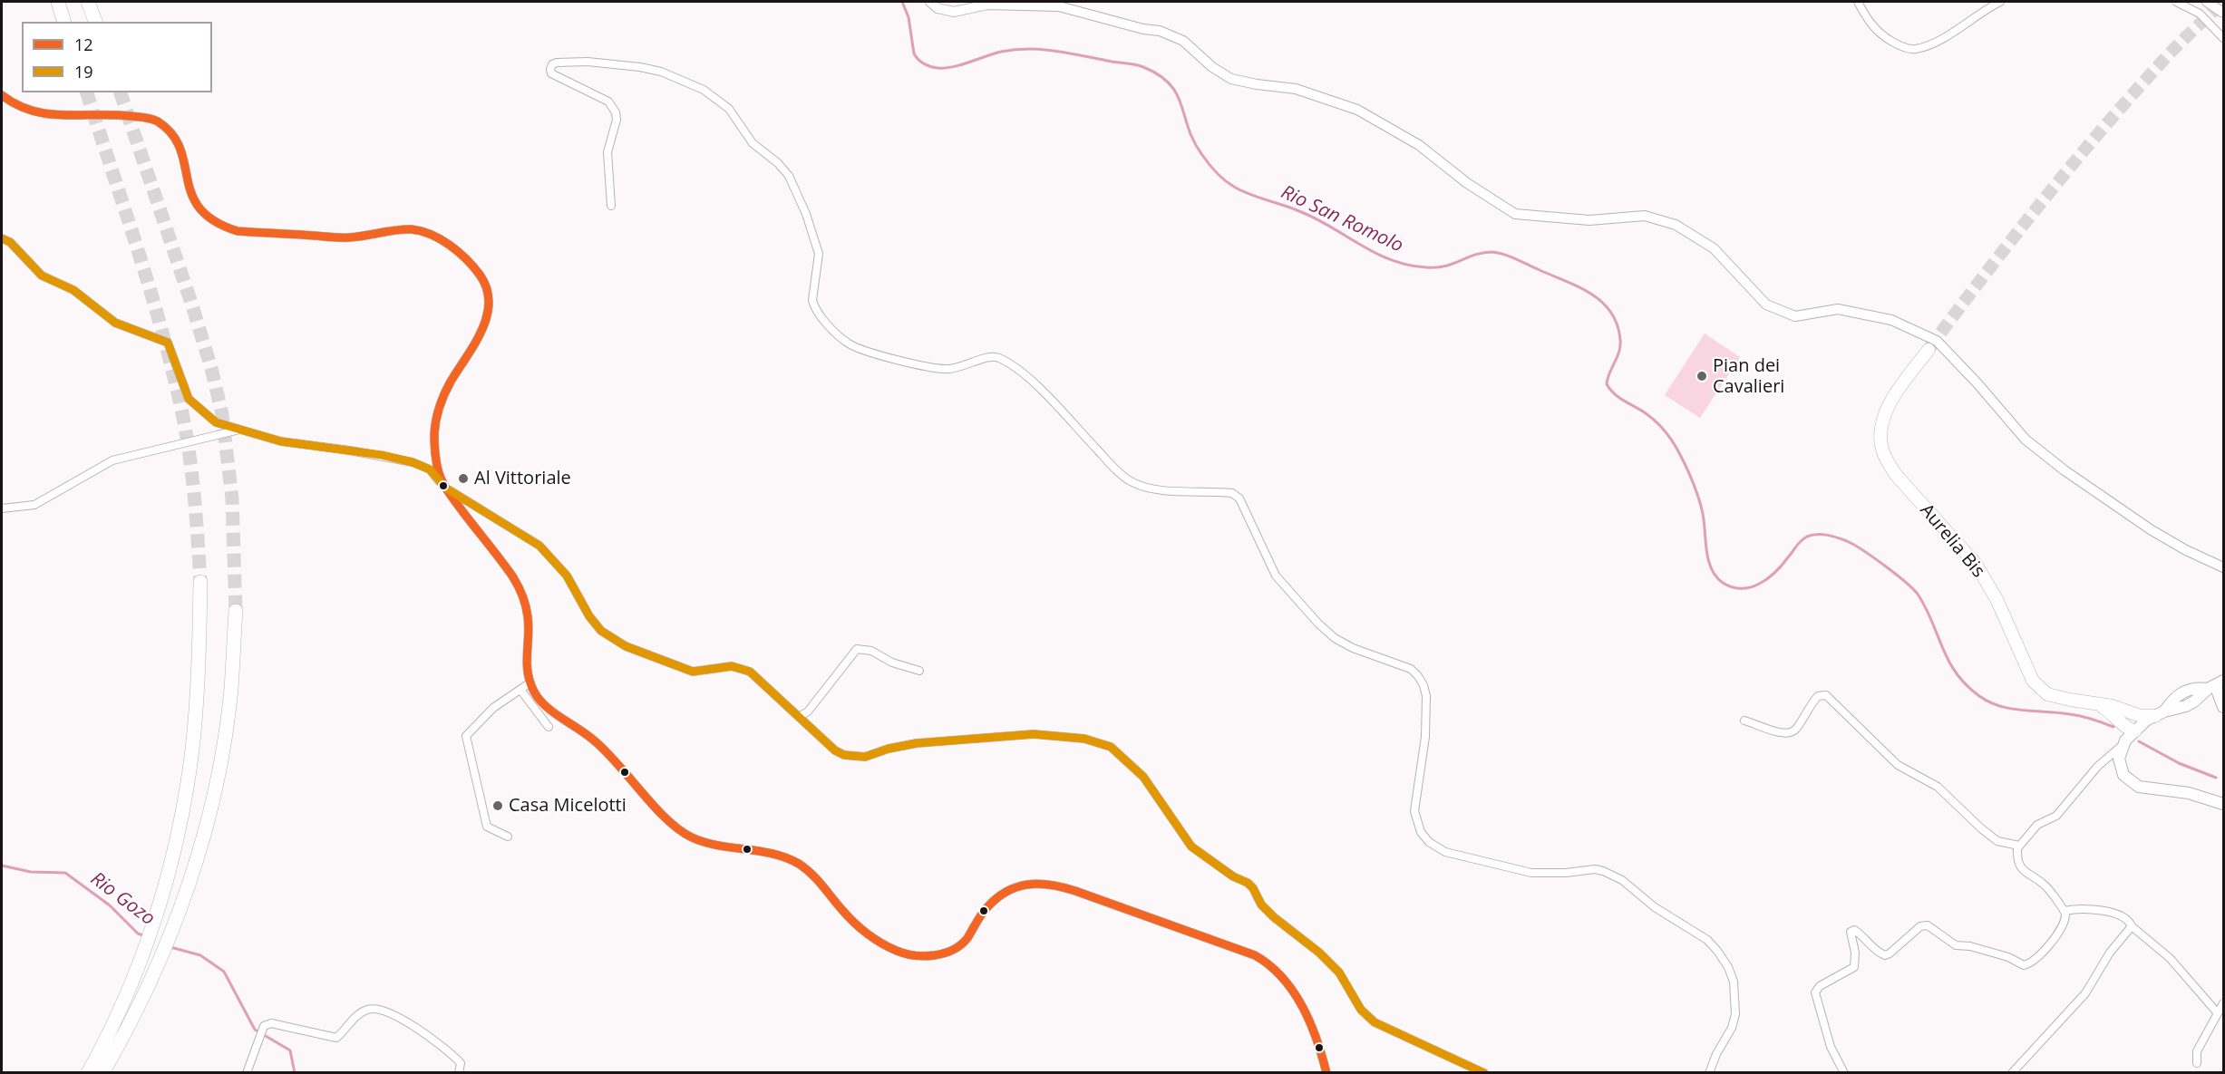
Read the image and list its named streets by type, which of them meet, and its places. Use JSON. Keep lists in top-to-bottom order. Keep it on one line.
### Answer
{"streets":{"highway":["Aurelia Bis"]},"water":["Rio San Romolo","Rio Gozo"],"places":["Pian dei Cavalieri","Al Vittoriale","Casa Micelotti"],"lines":["transit line 12","transit line 19"],"legend":["12","19"]}
